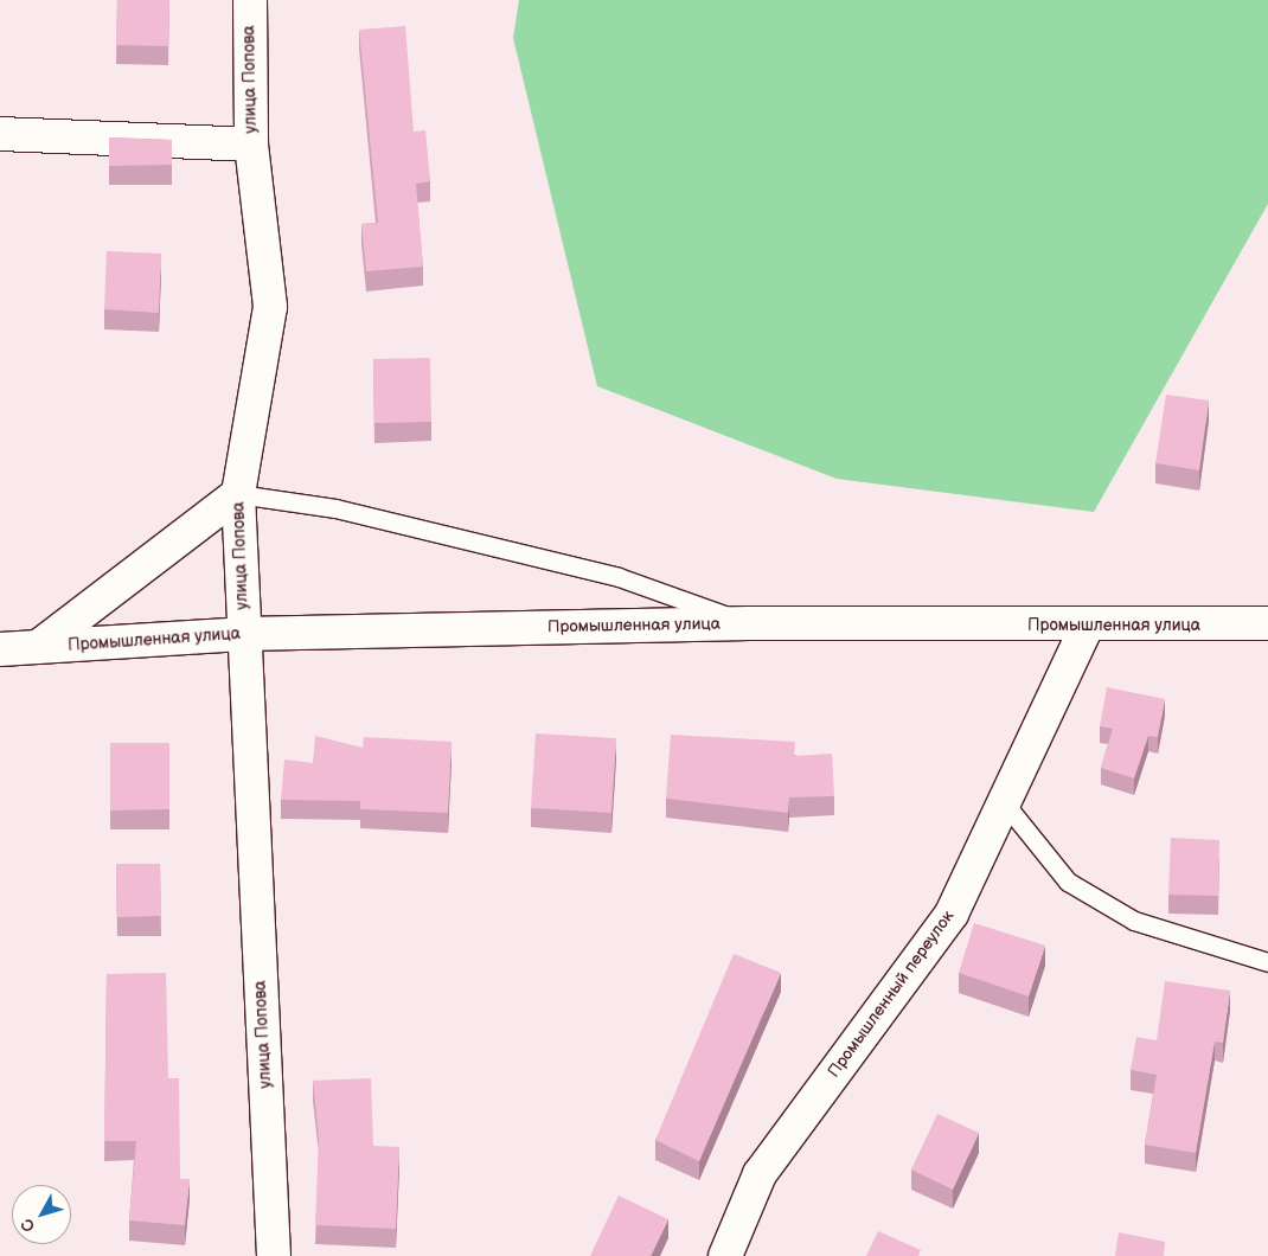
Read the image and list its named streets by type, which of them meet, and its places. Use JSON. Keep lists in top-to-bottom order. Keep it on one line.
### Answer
{"streets":{"street":["улица Попова","Промышленная улица","Промышленный переулок"]},"crossings":[["улица Попова","Промышленная улица"],["Промышленная улица","Промышленный переулок"]],"north":"bottom left"}
